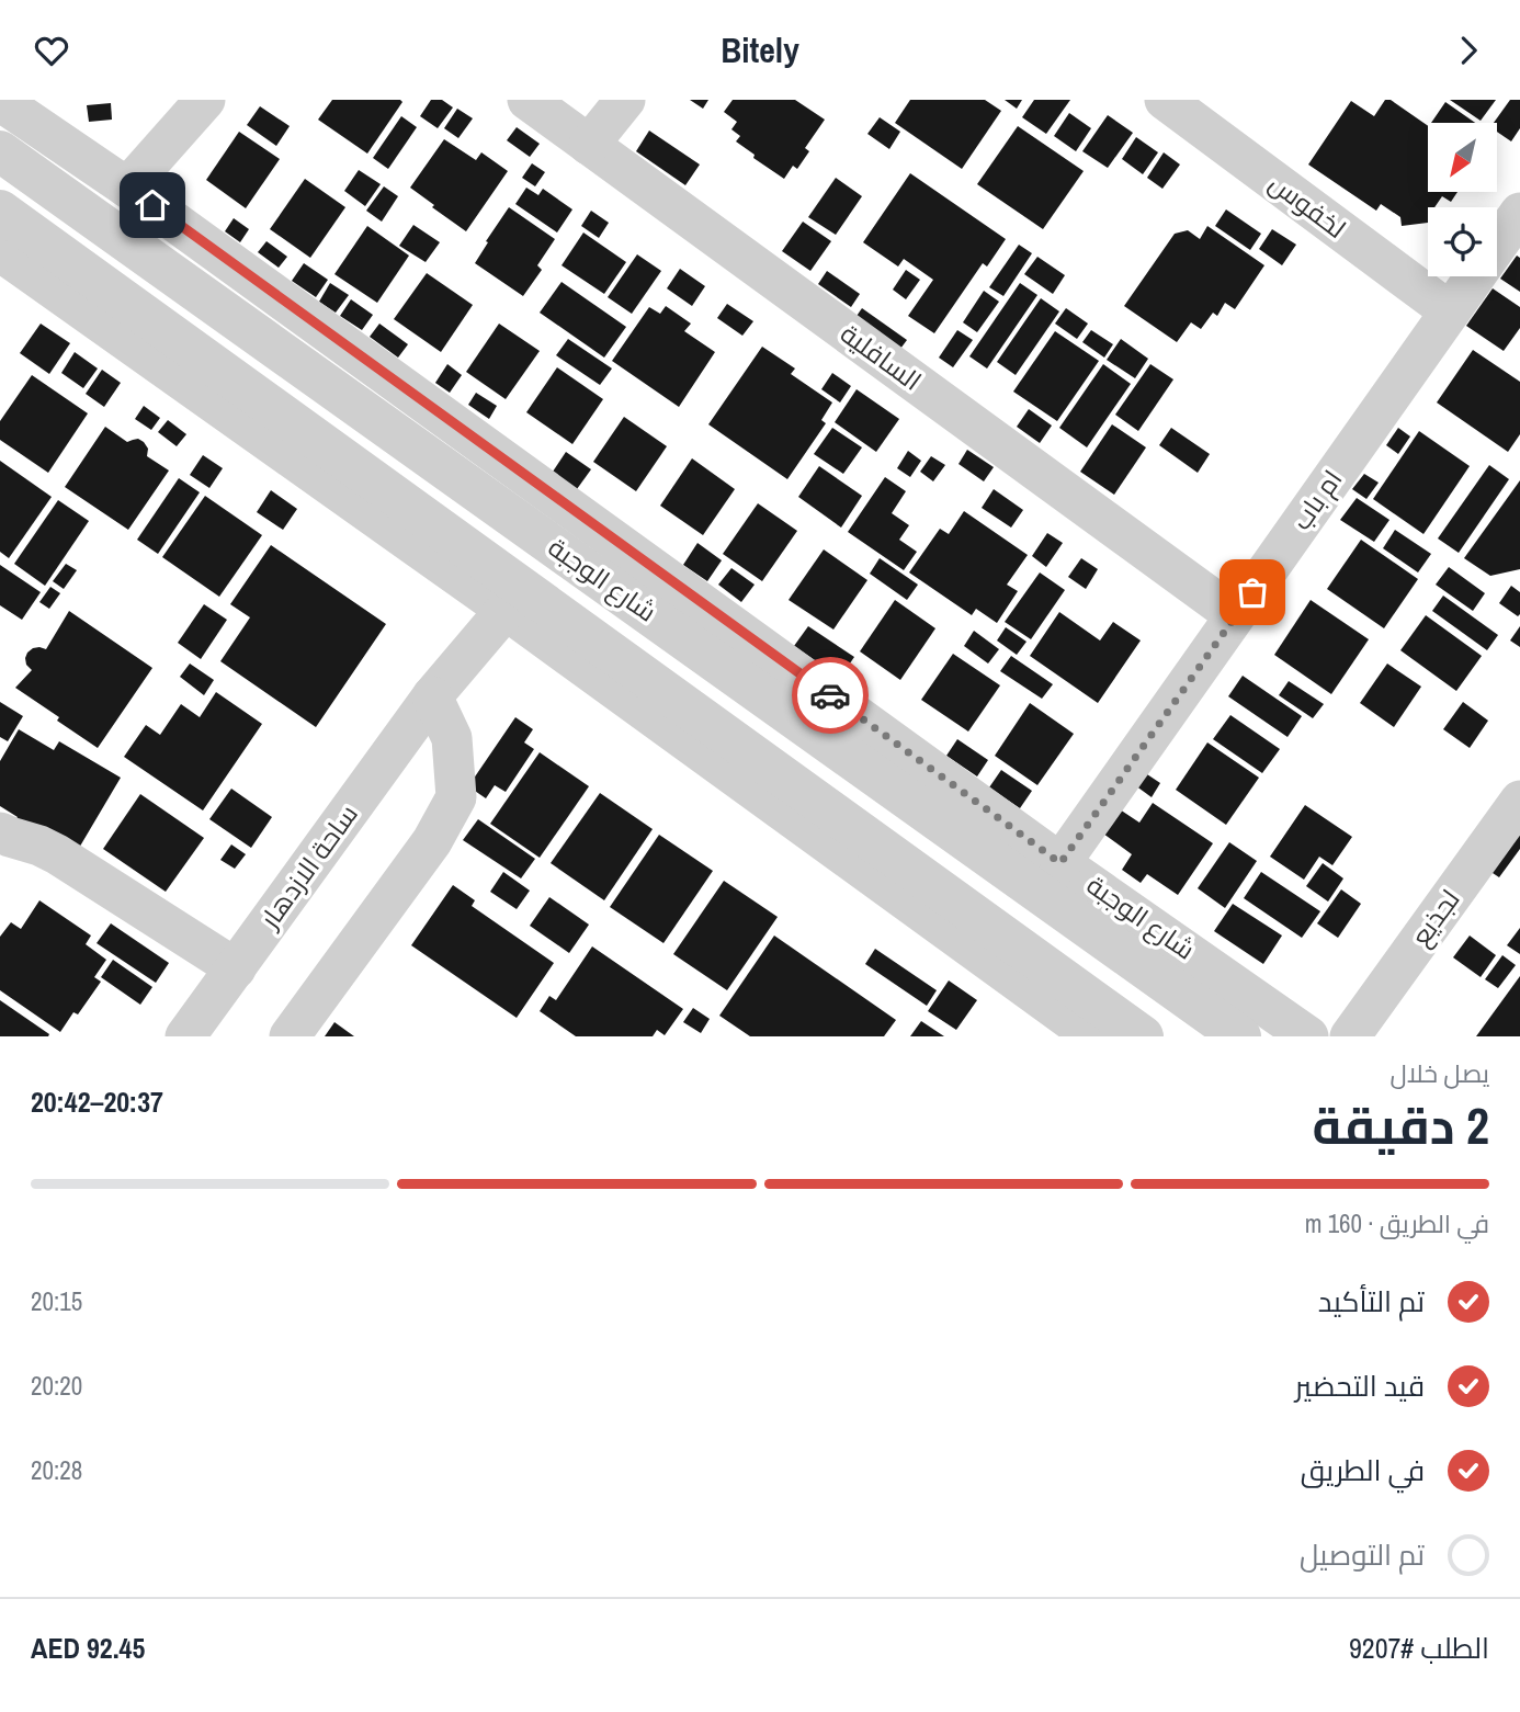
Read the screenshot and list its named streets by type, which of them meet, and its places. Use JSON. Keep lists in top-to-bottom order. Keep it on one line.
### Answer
{"streets":{"street":["لخفوس","السافلية","ام باب","شارع الوجبة","ساحة الازدهار","لجذيع"]},"crossings":[["لخفوس","ام باب"],["السافلية","ام باب"],["ام باب","شارع الوجبة"]],"north":"bottom left","page":{"header":"Bitely","heading":["2 دقيقة","يصل خلال","20:37–20:42"],"panel":["الطلب #9207","AED 92.45"],"bar":"في الطريق · 160 m","list":[["تم التأكيد","20:15"],["قيد التحضير","20:20"],["في الطريق","20:28"],"تم التوصيل"]}}
